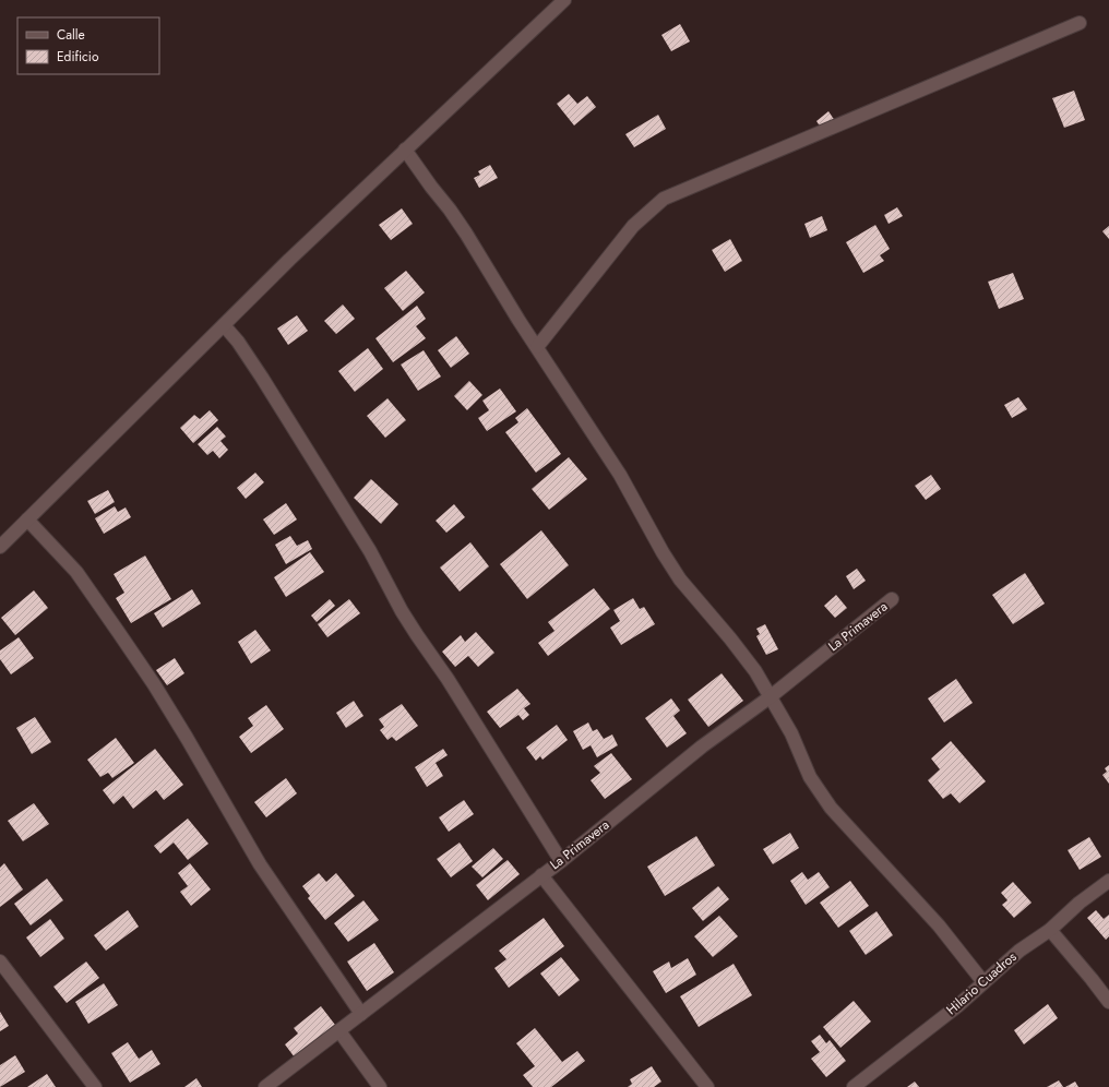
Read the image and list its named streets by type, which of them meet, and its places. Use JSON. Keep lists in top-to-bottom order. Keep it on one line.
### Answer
{"streets":{"street":["La Primavera","Hilario Cuadros"]},"legend":["Calle","Edificio"]}
